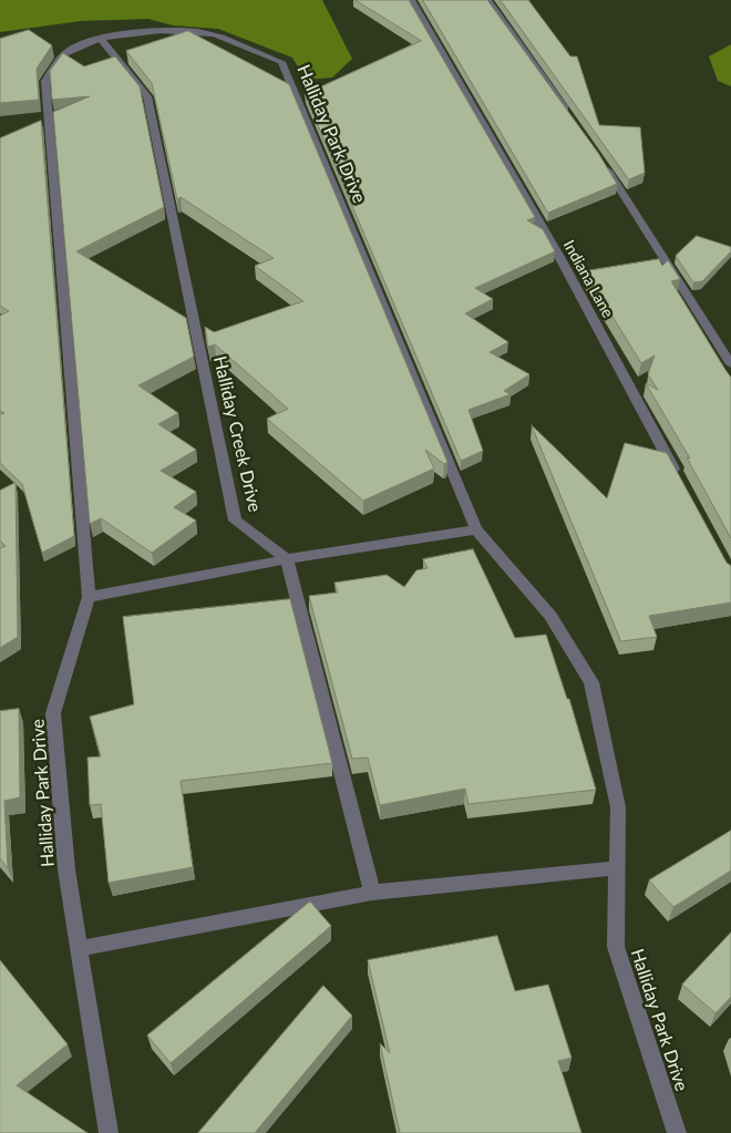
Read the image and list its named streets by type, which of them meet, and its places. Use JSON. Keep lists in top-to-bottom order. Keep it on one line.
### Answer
{"streets":{"street":["Halliday Park Drive","Indiana Lane","Halliday Creek Drive"]},"crossings":[["Halliday Park Drive","Halliday Creek Drive"]]}
